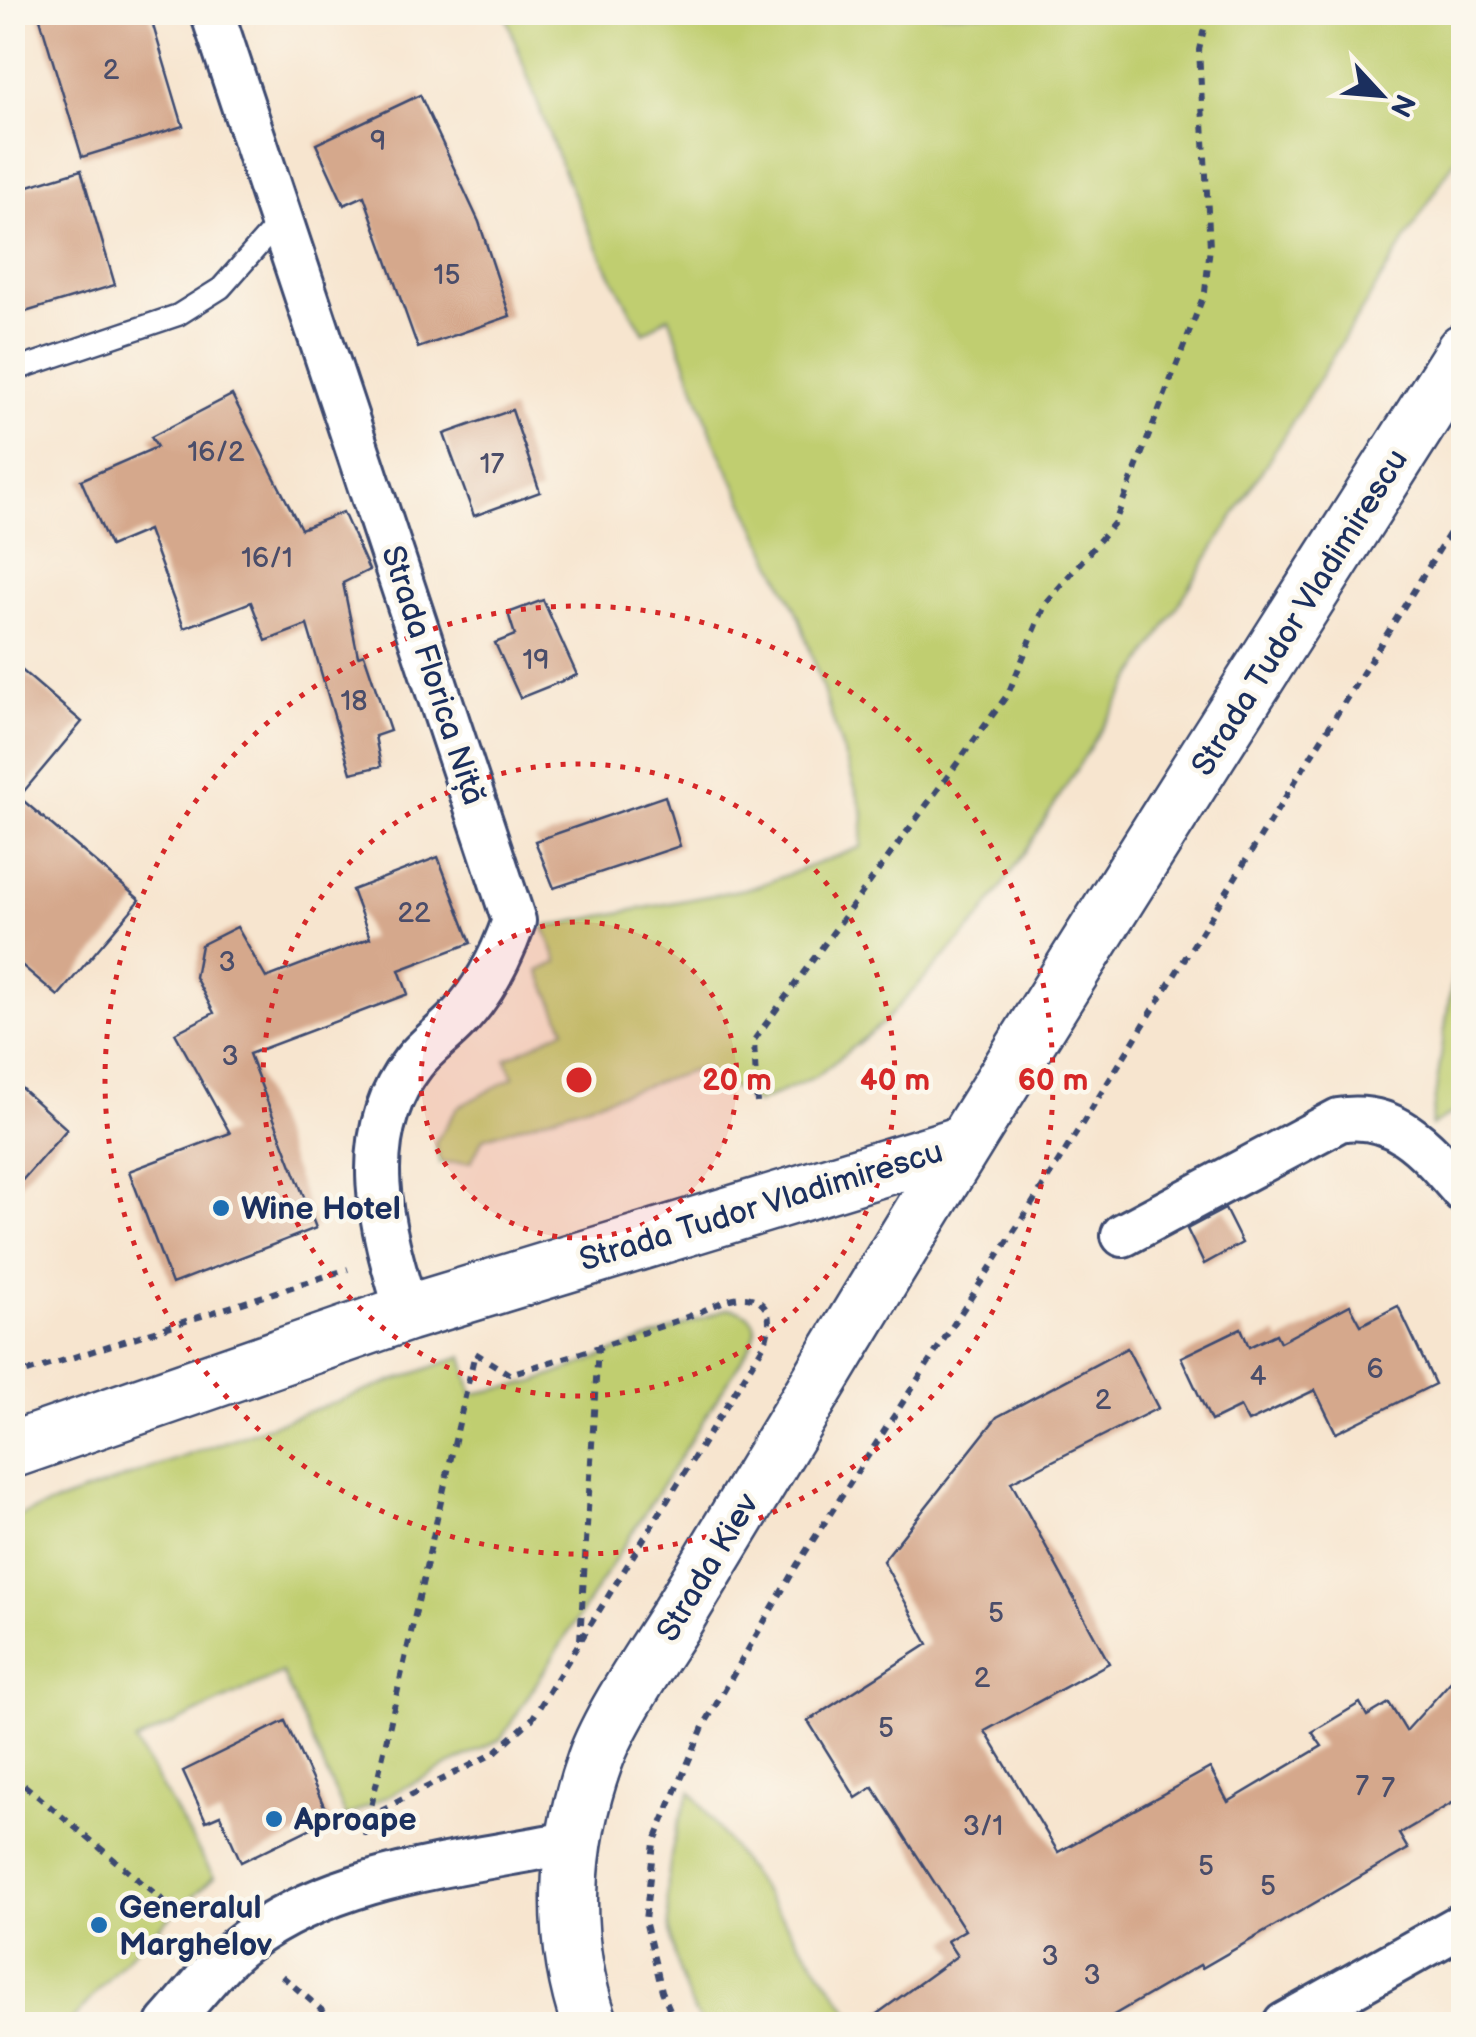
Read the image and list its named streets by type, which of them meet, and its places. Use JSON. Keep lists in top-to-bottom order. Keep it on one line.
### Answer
{"streets":{"main road":["Strada Tudor Vladimirescu","Strada Kiev"],"street":["Strada Florica Niță"]},"crossings":[["Strada Tudor Vladimirescu","Strada Florica Niță"],["Strada Tudor Vladimirescu","Strada Kiev"]],"places":["Wine Hotel","Aproape","Generalul Marghelov"],"house_numbers":["2","9","15","16/2","17","16/1","19","18","22","3","3","6","4","2","5","2","5","7","7","3/1","5","5","3","3"],"north":"bottom right","rings":["20 m","40 m","60 m"]}
